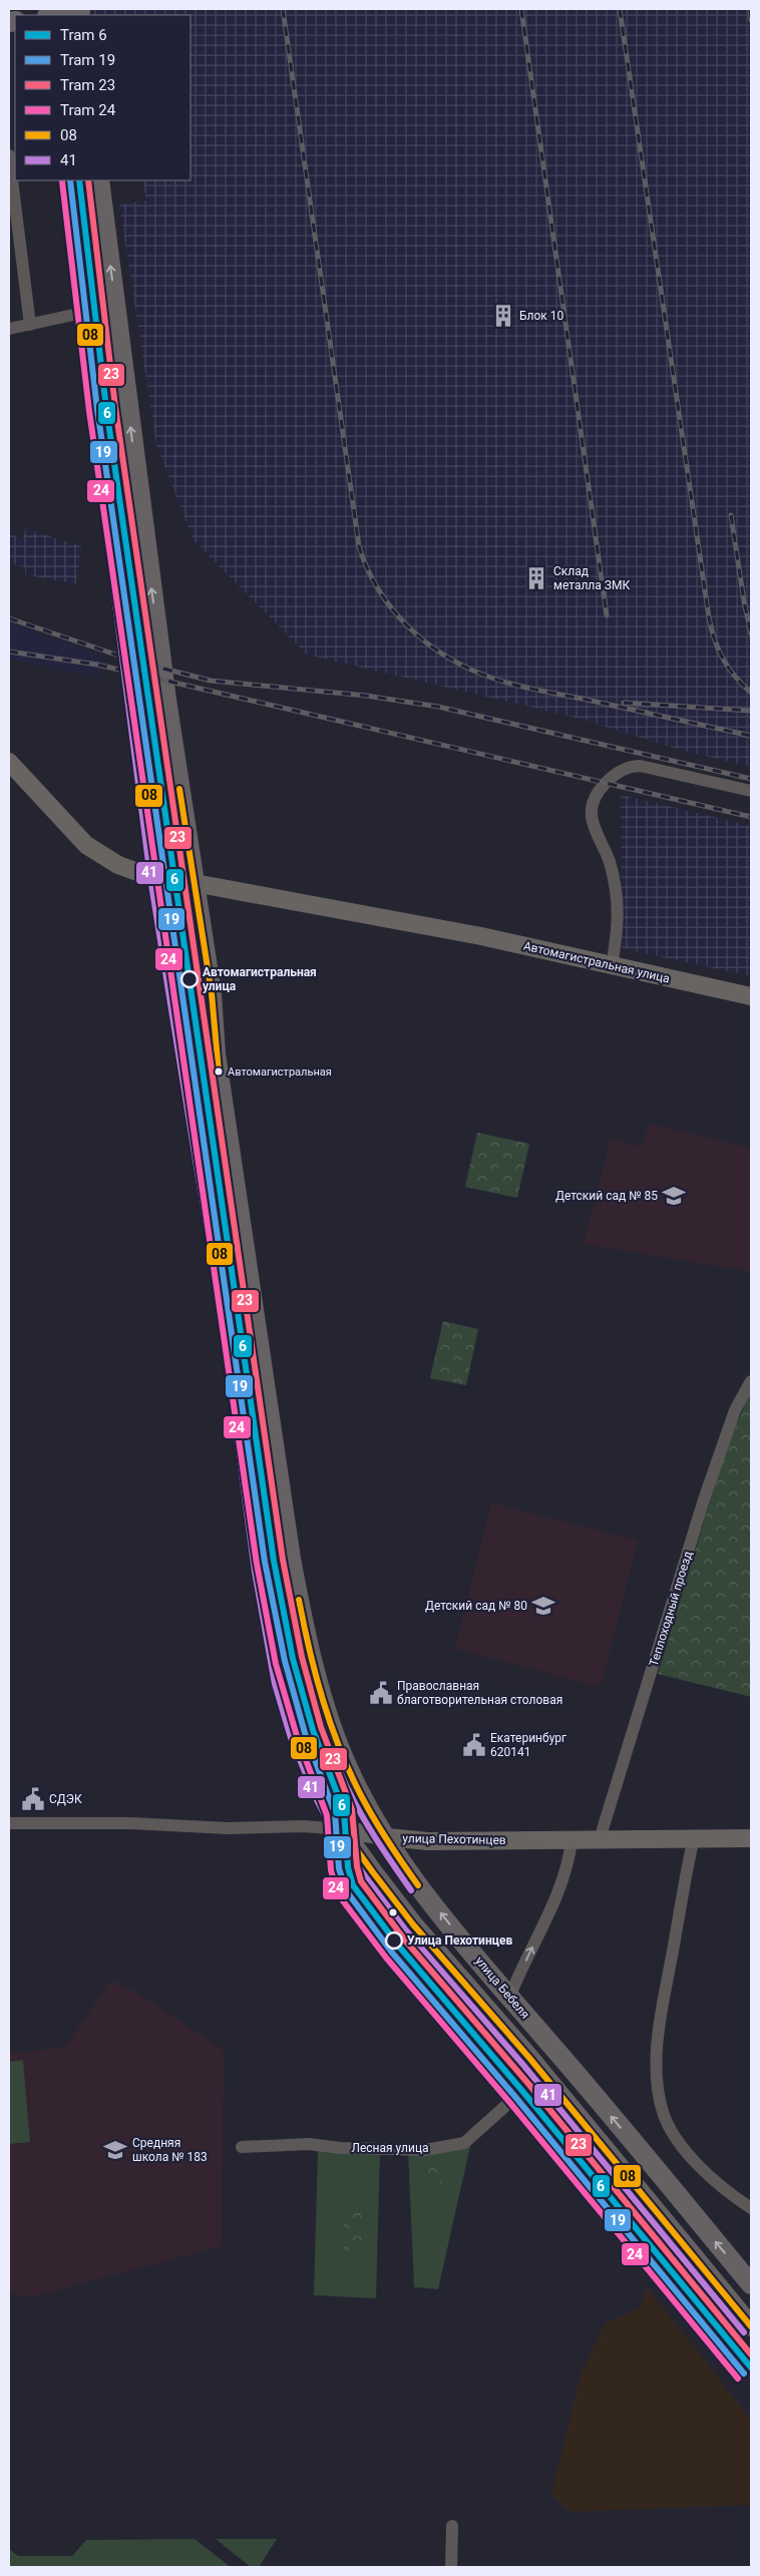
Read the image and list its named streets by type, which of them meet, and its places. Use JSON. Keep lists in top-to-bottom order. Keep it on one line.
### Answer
{"streets":{"main road":["Автомагистральная улица","улица Пехотинцев","улица Бебеля"],"street":["Теплоходный проезд","Лесная улица"]},"crossings":[["Автомагистральная улица","улица Бебеля"],["Теплоходный проезд","улица Пехотинцев"],["улица Пехотинцев","улица Бебеля"],["улица Бебеля","Лесная улица"]],"places":{"building":["Блок 10","Склад металла ЗМК"],"other":["Автомагистральная улица","Автомагистральная","Улица Пехотинцев"],"school or university":["Детский сад № 85","Детский сад № 80","Средняя школа № 183"],"public building":["Православная благотворительная столовая","Екатеринбург 620141","СДЭК"]},"lines":["tram line 6","tram line 19","tram line 23","transit line 08","transit line 41","tram line 24"],"legend":["Tram 6","Tram 19","Tram 23","Tram 24","08","41"]}
